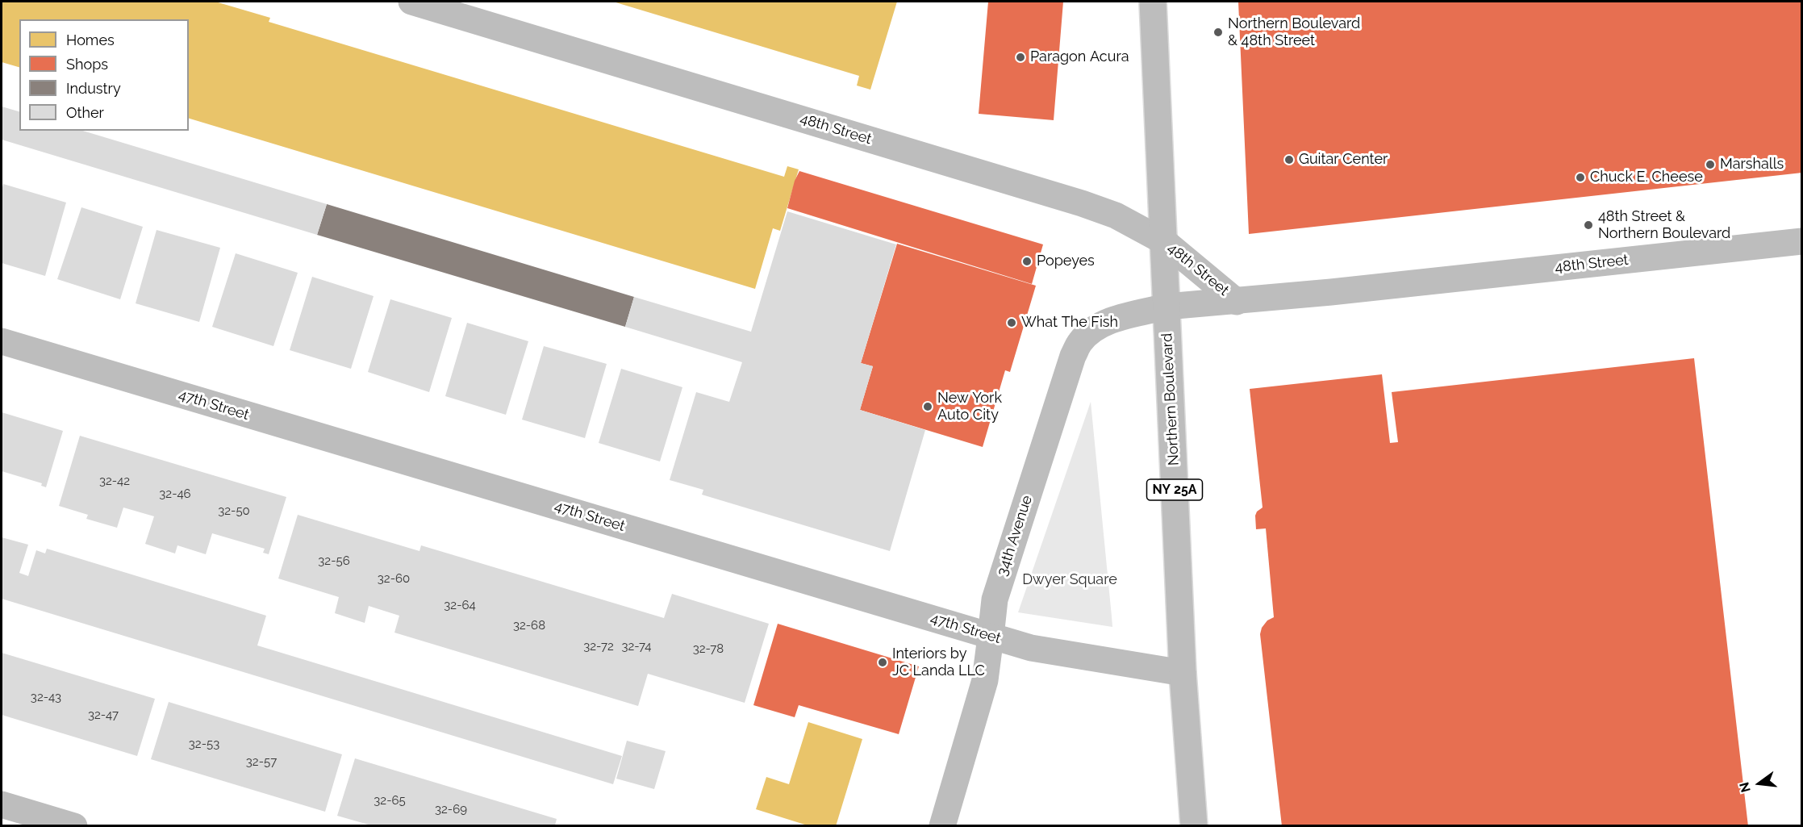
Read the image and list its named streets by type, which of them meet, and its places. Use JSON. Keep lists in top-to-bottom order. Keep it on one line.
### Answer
{"streets":{"street":["48th Street","Northern Boulevard","47th Street","NY 25A","34th Avenue"]},"crossings":[["48th Street","Northern Boulevard"],["48th Street","34th Avenue"],["Northern Boulevard","47th Street"],["Northern Boulevard","34th Avenue"],["47th Street","34th Avenue"]],"parks":["Dwyer Square"],"places":["Northern Boulevard & 48th Street","Paragon Acura","Guitar Center","Marshalls","Chuck E. Cheese","48th Street & Northern Boulevard","Popeyes","What The Fish","New York Auto City","Interiors by JC Landa LLC"],"house_numbers":["32-42","32-46","32-50","32-56","32-60","32-64","32-68","32-72","32-74","32-78","32-43","32-47","32-53","32-57","32-65","32-69"],"legend":["Homes","Shops","Industry","Other"],"north":"left"}
